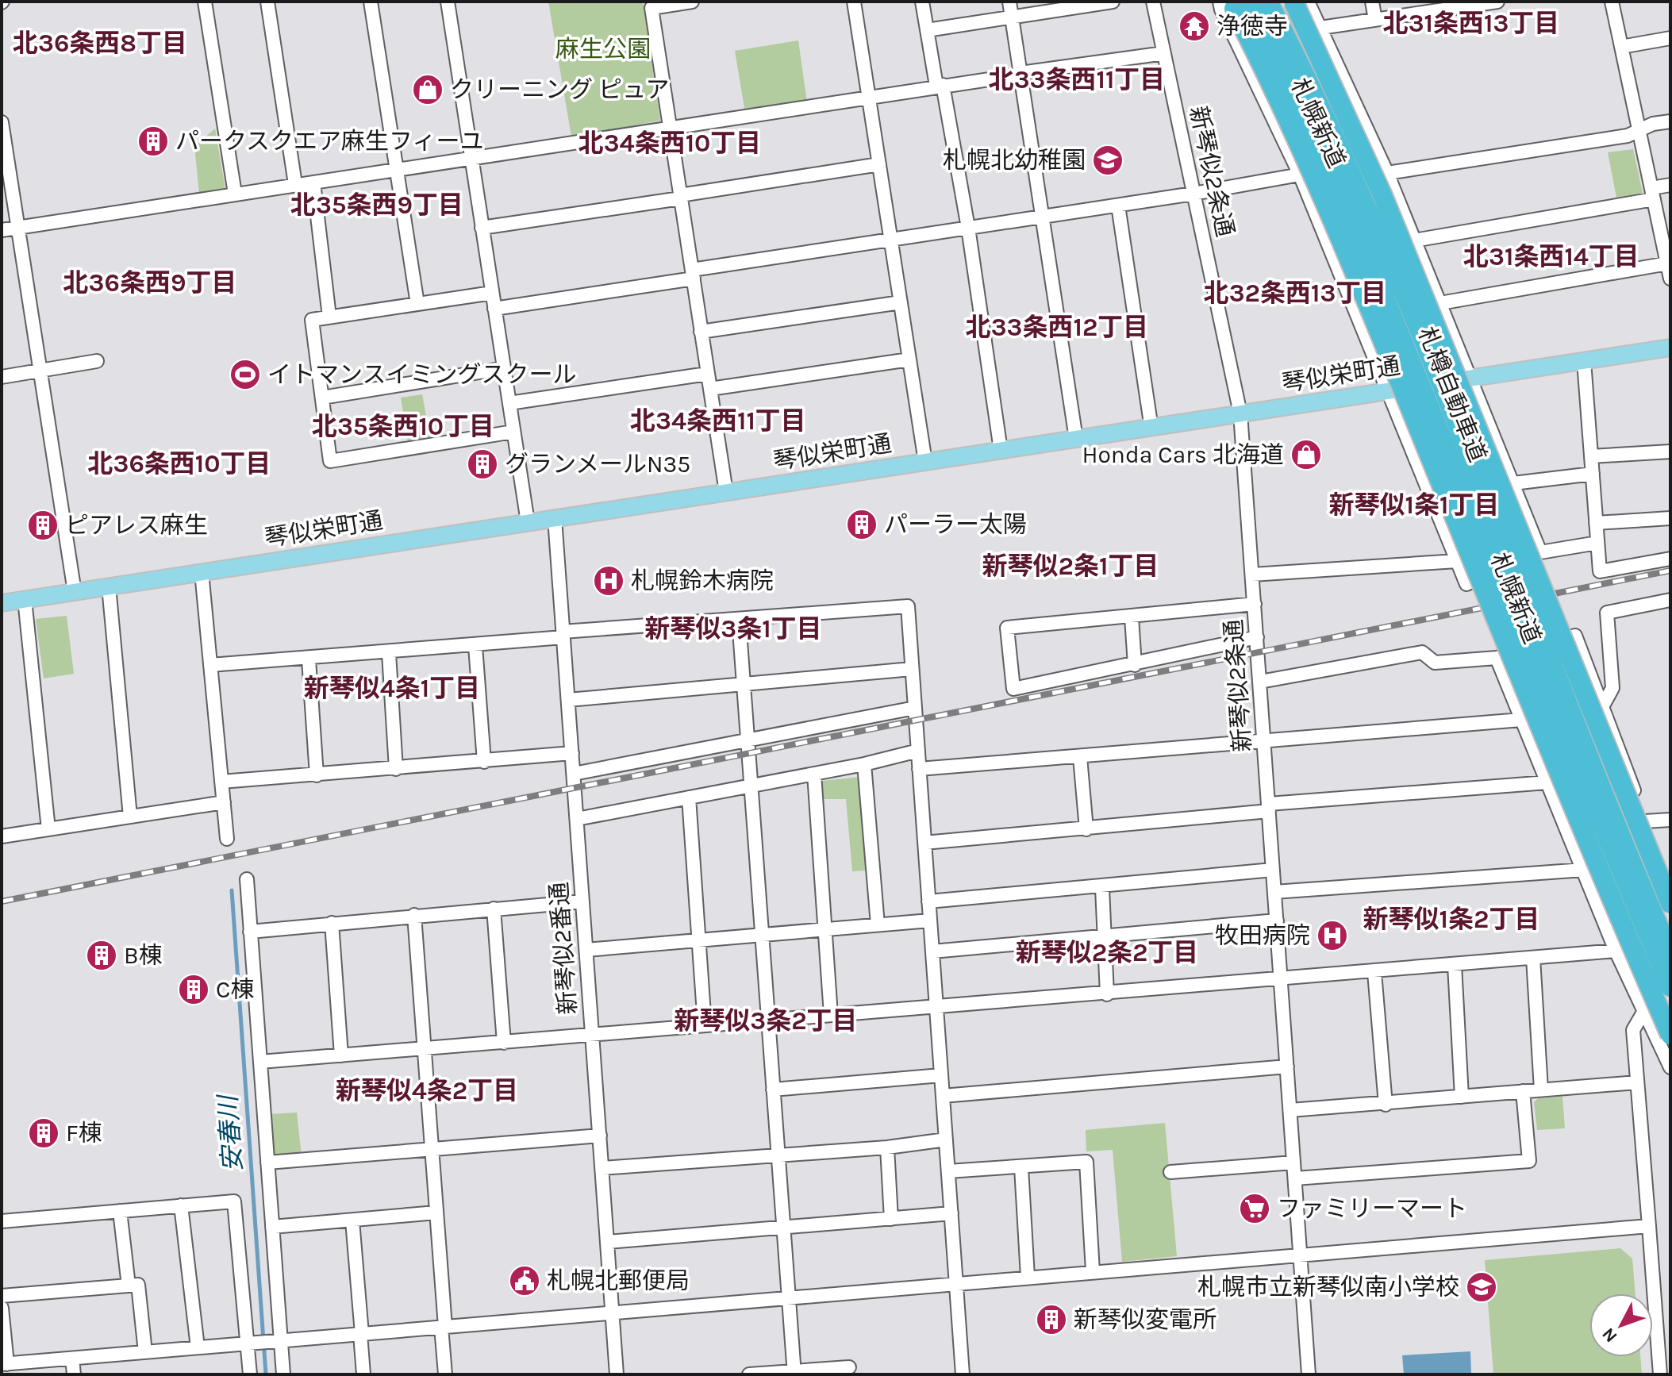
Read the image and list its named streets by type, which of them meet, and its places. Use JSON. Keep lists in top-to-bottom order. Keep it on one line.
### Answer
{"streets":{"highway":["札幌新道","札樽自動車道"],"main road":["琴似栄町通"],"street":["新琴似2条通","新琴似2番通"]},"crossings":[["札幌新道","札樽自動車道"],["新琴似2条通","琴似栄町通"],["琴似栄町通","新琴似2番通"]],"districts":["北31条西13丁目","北36条西8丁目","北33条西11丁目","北34条西10丁目","北35条西9丁目","北31条西14丁目","北36条西9丁目","北32条西13丁目","北33条西12丁目","北34条西11丁目","北35条西10丁目","北36条西10丁目","新琴似1条1丁目","新琴似2条1丁目","新琴似3条1丁目","新琴似4条1丁目","新琴似1条2丁目","新琴似2条2丁目","新琴似3条2丁目","新琴似4条2丁目"],"water":["安春川"],"parks":["麻生公園"],"places":{"temple":["浄徳寺"],"shop":["クリーニング ピュア","Honda Cars 北海道"],"building":["パークスクエア麻生フィーユ","グランメールN35","パーラー太陽","ピアレス麻生","B棟","C棟","F棟","新琴似変電所"],"school or university":["札幌北幼稚園","札幌市立新琴似南小学校"],"sports":["イトマンスイミングスクール"],"hospital":["札幌鈴木病院","牧田病院"],"supermarket":["ファミリーマート"],"public building":["札幌北郵便局"]},"north":"bottom left"}
